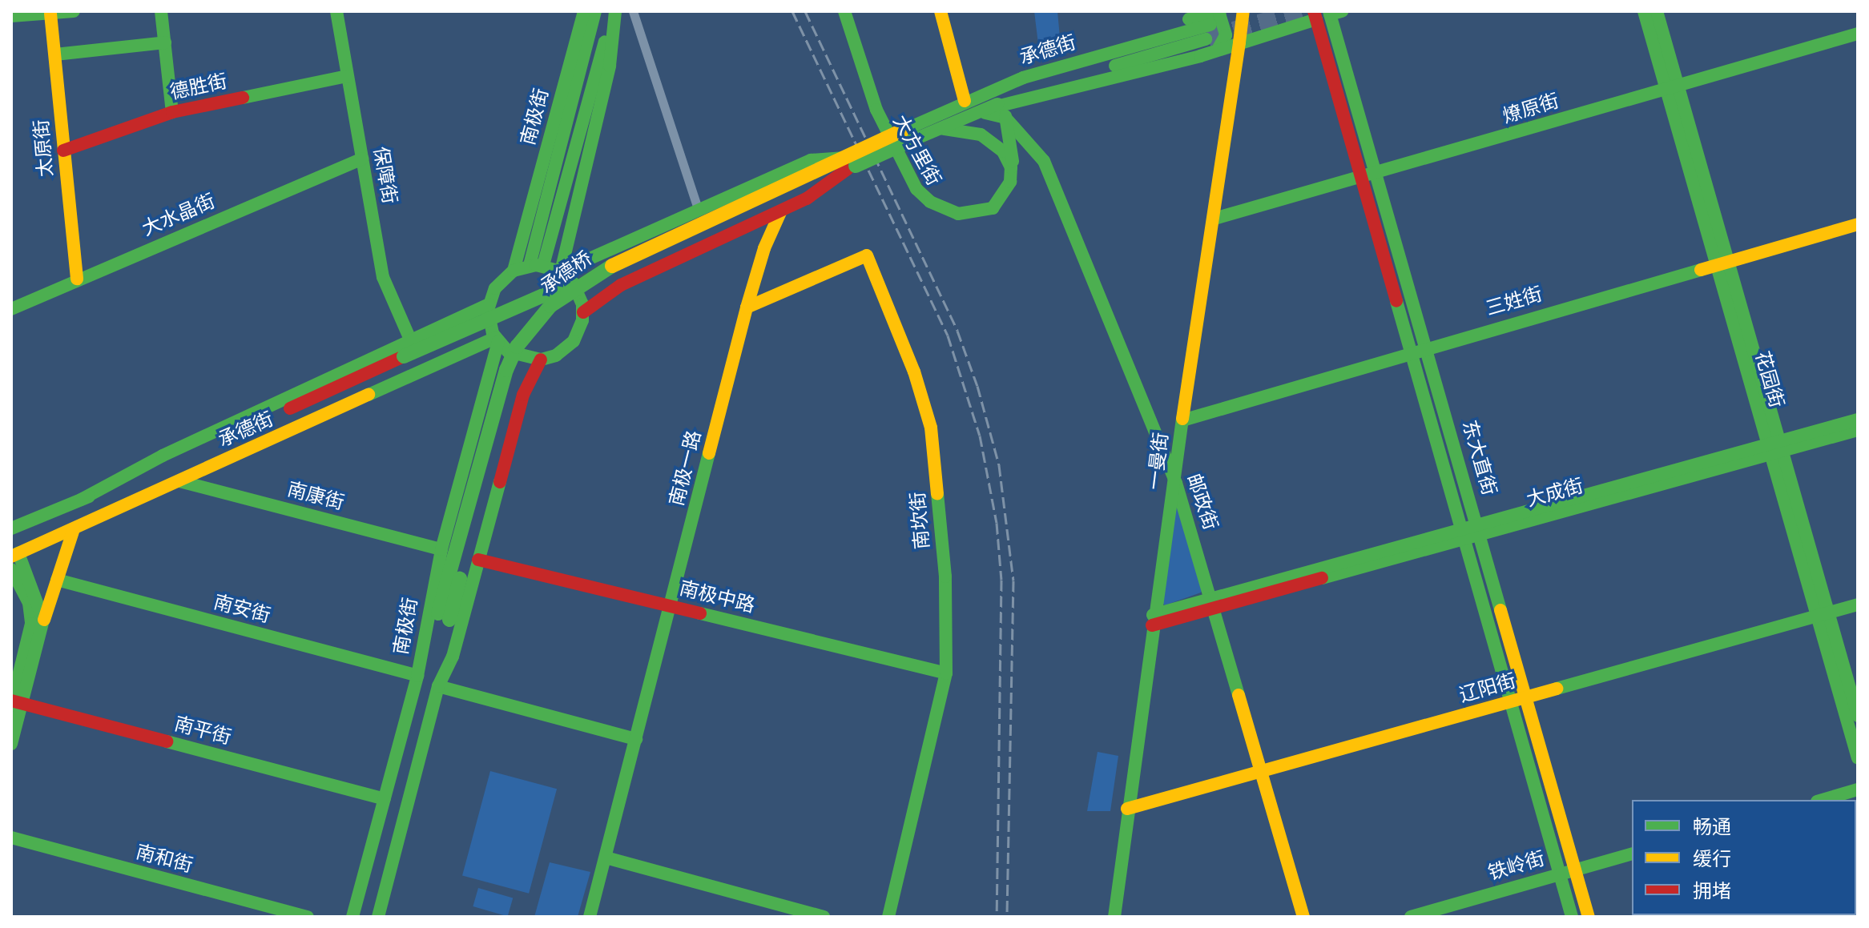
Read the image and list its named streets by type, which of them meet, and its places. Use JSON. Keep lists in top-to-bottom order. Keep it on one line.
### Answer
{"streets":{"main road":["承德街","德胜街","燎原街","南极街","太原街","大方里街","保障街","大水晶街","承德桥","三姓街","花园街","东大直街","一曼街","南极一路","大成街","南康街","邮政街","南坎街","南极中路","南安街","辽阳街","南平街","南和街","铁岭街"]},"crossings":[["承德街","南极街"],["承德街","大方里街"],["承德街","承德桥"],["承德街","南康街"],["德胜街","太原街"],["德胜街","保障街"],["燎原街","花园街"],["燎原街","东大直街"],["燎原街","一曼街"],["南极街","南康街"],["南极街","南安街"],["南极街","南平街"],["太原街","大水晶街"],["大方里街","邮政街"],["保障街","大水晶街"],["三姓街","花园街"],["三姓街","东大直街"],["三姓街","一曼街"],["花园街","大成街"],["花园街","辽阳街"],["东大直街","大成街"],["东大直街","辽阳街"],["东大直街","铁岭街"],["一曼街","大成街"],["一曼街","邮政街"],["一曼街","辽阳街"],["南极一路","南坎街"],["南极一路","南极中路"],["大成街","邮政街"],["邮政街","辽阳街"],["南坎街","南极中路"]],"legend":["畅通","缓行","拥堵"]}
